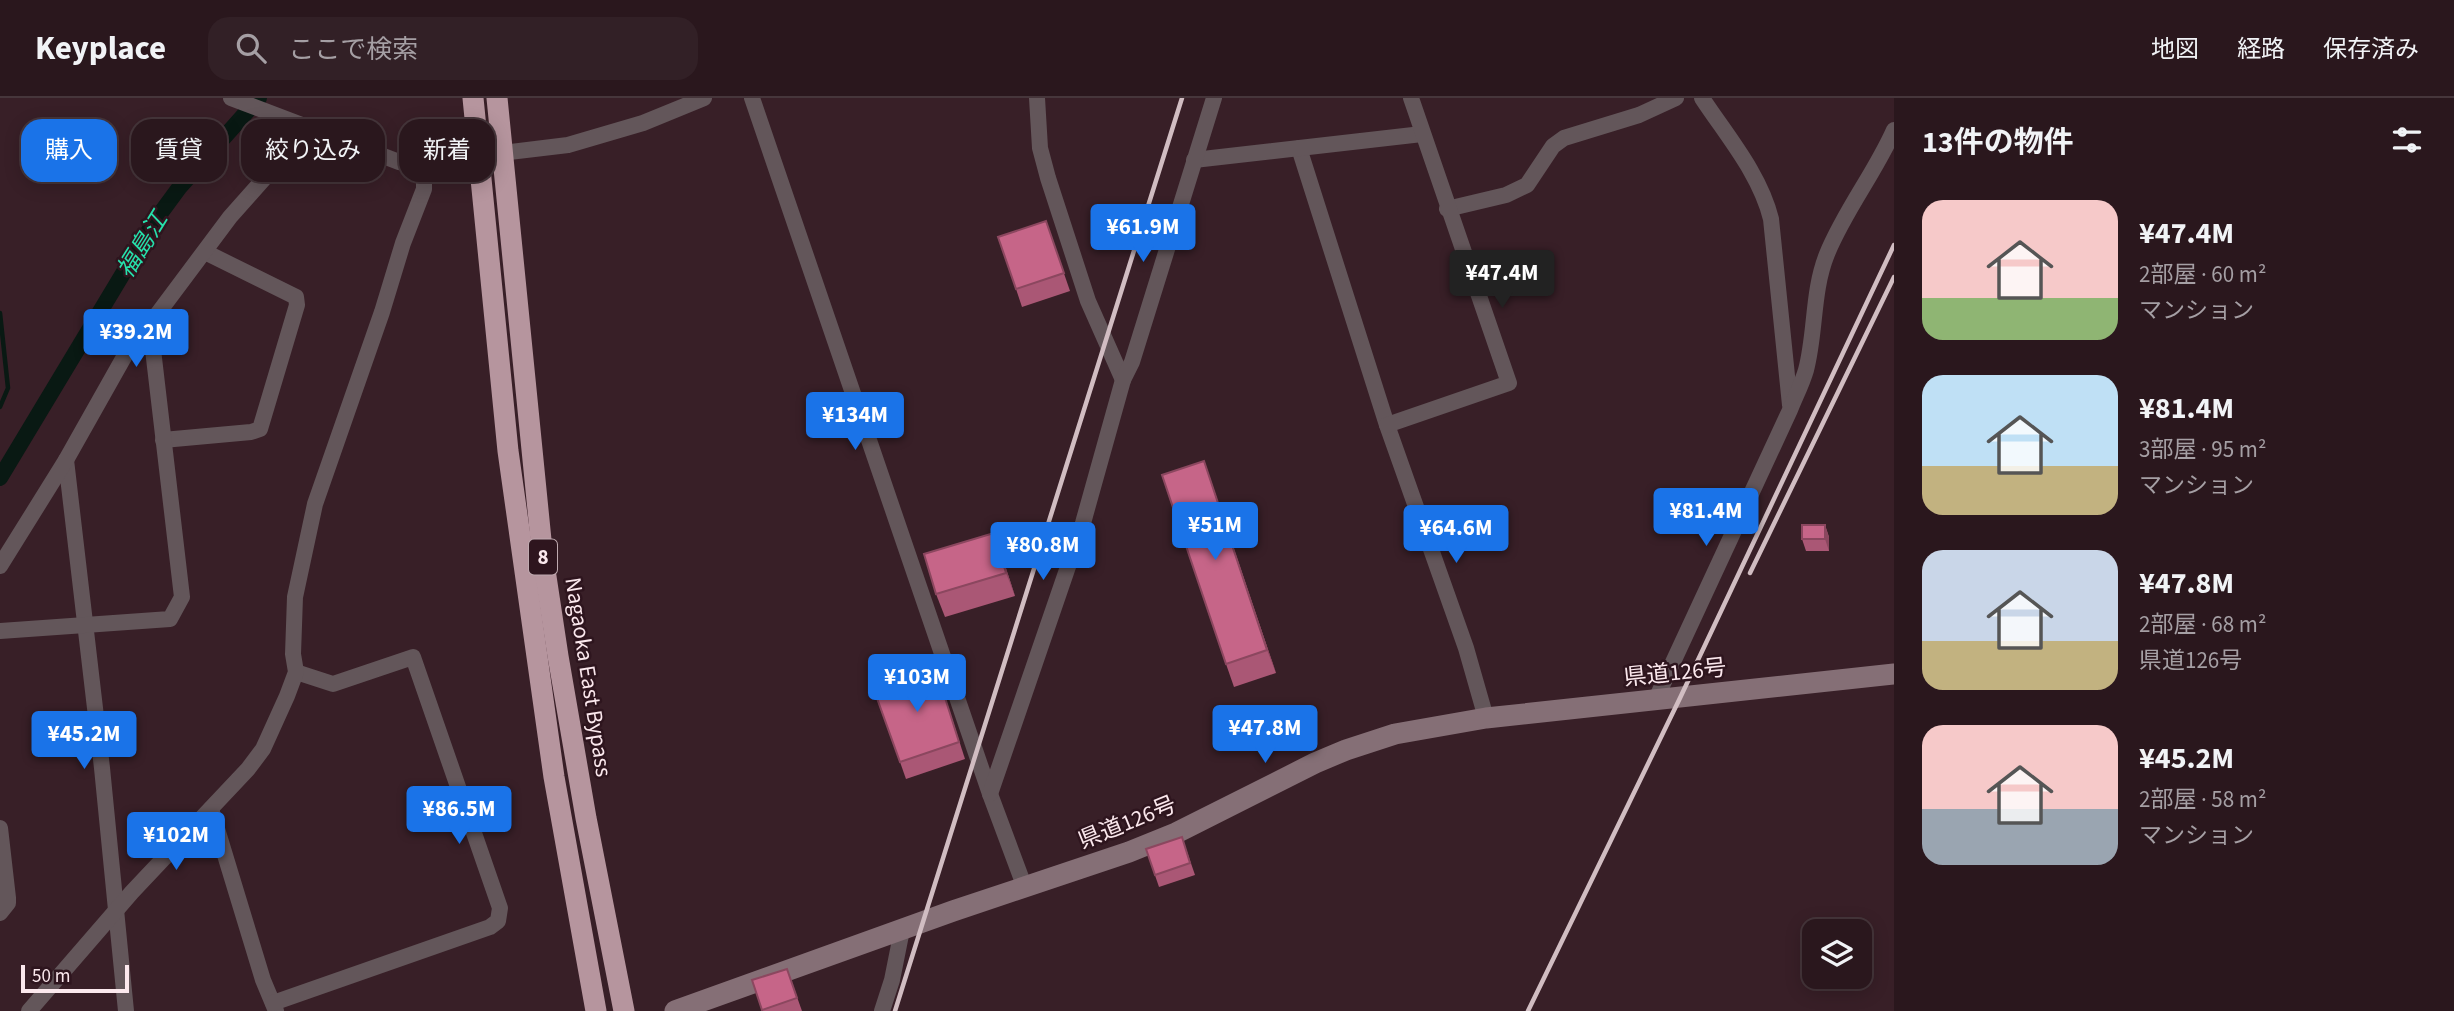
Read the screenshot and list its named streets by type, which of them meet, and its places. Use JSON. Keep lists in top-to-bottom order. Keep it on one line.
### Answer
{"streets":{"highway":["8","Nagaoka East Bypass"],"main road":["県道126号"]},"water":["福島江"],"scale_bar":"50 m","page":{"header":"Keyplace","search":"ここで検索","nav":["地図","経路","保存済み"],"heading":"13件の物件","chip":["購入","賃貸","絞り込み","新着"],"list":[{"name":"¥47.4M","note":"2部屋 · 60 m² · マンション"},{"name":"¥81.4M","note":"3部屋 · 95 m² · マンション"},{"name":"¥47.8M","note":"2部屋 · 68 m² · 県道126号"},{"name":"¥45.2M","note":"2部屋 · 58 m² · マンション"}],"price":["¥61.9M","¥47.4M","¥39.2M","¥134M","¥81.4M","¥51M","¥64.6M","¥80.8M","¥103M","¥47.8M","¥45.2M","¥86.5M","¥102M"],"scale":"50 m"}}
